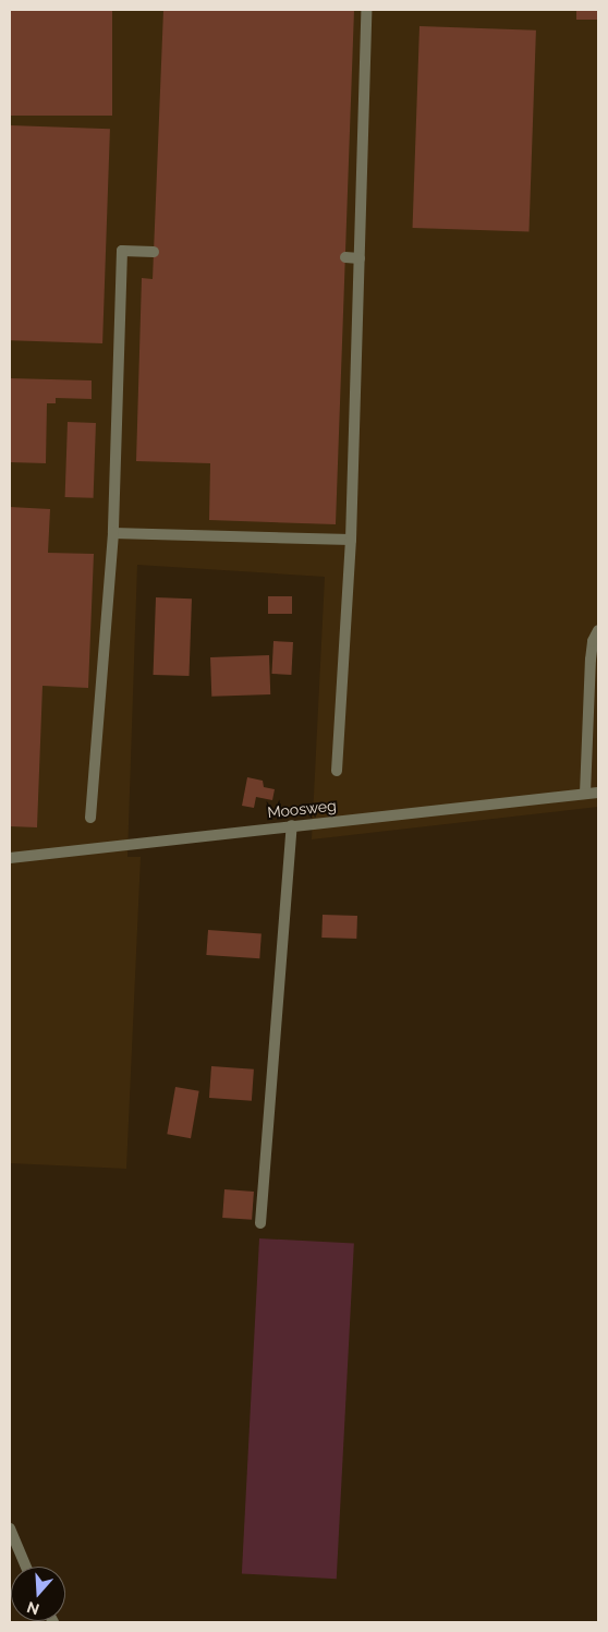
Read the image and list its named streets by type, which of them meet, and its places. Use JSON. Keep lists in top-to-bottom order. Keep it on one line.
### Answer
{"streets":{"street":["Moosweg"]},"north":"bottom"}
